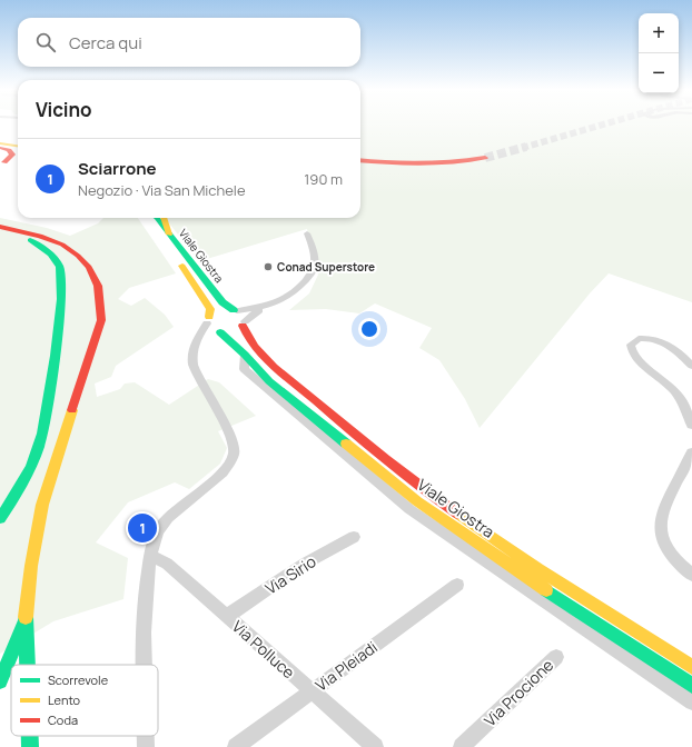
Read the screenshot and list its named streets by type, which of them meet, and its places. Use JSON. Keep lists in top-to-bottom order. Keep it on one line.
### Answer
{"streets":{"main road":["Viale Giostra"],"street":["Via Sirio","Via Polluce","Via Pleiadi","Via Procione"]},"crossings":[["Via Sirio","Via Polluce"],["Via Polluce","Via Pleiadi"]],"places":["Conad Superstore"],"legend":["Scorrevole","Lento","Coda"],"page":{"map_buttons":["+","−"],"search":"Cerca qui","heading":"Vicino","list":[{"mark":"1","name":"Sciarrone","note":"Negozio · Via San Michele","value":"190 m"}],"pins":"1"}}
